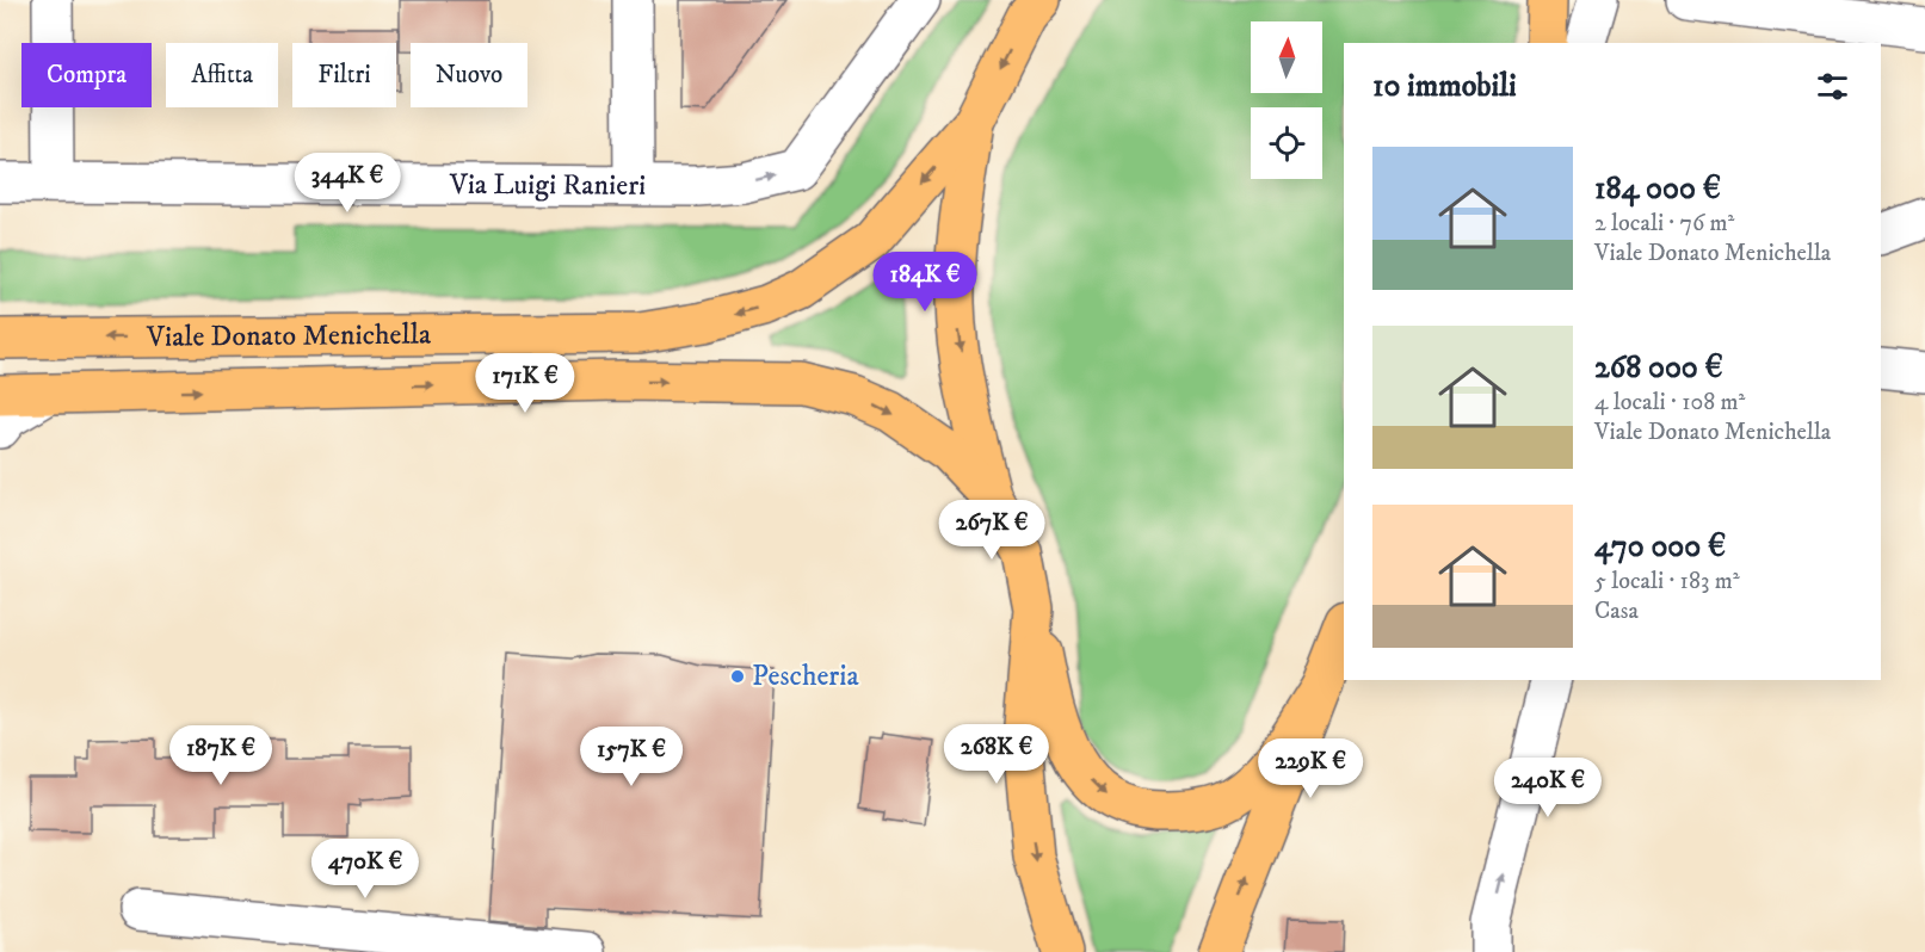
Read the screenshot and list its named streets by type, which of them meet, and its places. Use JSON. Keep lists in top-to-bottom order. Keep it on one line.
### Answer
{"streets":{"main road":["Viale Donato Menichella"],"street":["Via Luigi Ranieri"]},"places":["Pescheria"],"north":"top","page":{"chip":["Compra","Affitta","Filtri","Nuovo"],"heading":"10 immobili","list":[{"name":"184 000 €","note":"2 locali · 76 m² · Viale Donato Menichella"},{"name":"268 000 €","note":"4 locali · 108 m² · Viale Donato Menichella"},{"name":"470 000 €","note":"5 locali · 183 m² · Casa"}],"price":["344K €","184K €","171K €","267K €","268K €","187K €","157K €","229K €","240K €","470K €"]}}
